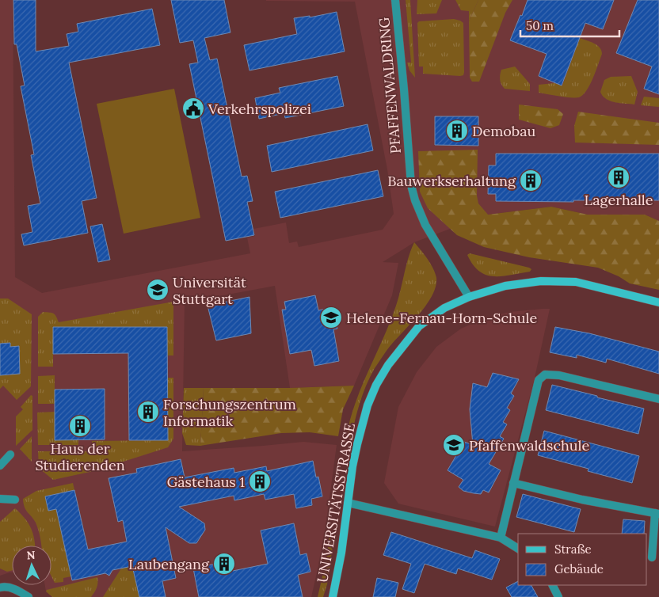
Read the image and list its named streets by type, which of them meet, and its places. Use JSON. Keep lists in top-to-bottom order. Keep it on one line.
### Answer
{"streets":{"street":["PFAFFENWALDRING","UNIVERSITÄTSSTRASSE"]},"crossings":[["PFAFFENWALDRING","UNIVERSITÄTSSTRASSE"]],"places":{"public building":["Verkehrspolizei"],"building":["Demobau","Lagerhalle","Bauwerkserhaltung","Forschungszentrum Informatik","Haus der Studierenden","Gästehaus 1","Laubengang"],"school or university":["Universität Stuttgart","Helene-Fernau-Horn-Schule","Pfaffenwaldschule"]},"legend":["Straße","Gebäude"],"scale_bar":"50 m","north":"top"}
